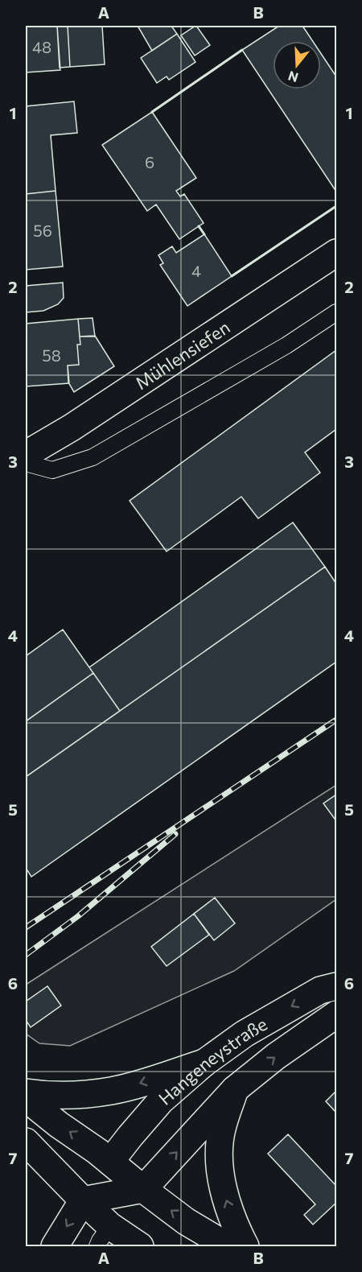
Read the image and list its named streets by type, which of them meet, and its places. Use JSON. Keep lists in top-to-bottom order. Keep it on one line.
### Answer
{"streets":{"main road":["Mühlensiefen","Hangeneystraße"]},"house_numbers":["48","6","56","4","58"],"north":"bottom","grid":{"columns":["A","B"],"rows":["1","2","3","4","5","6","7"]}}
